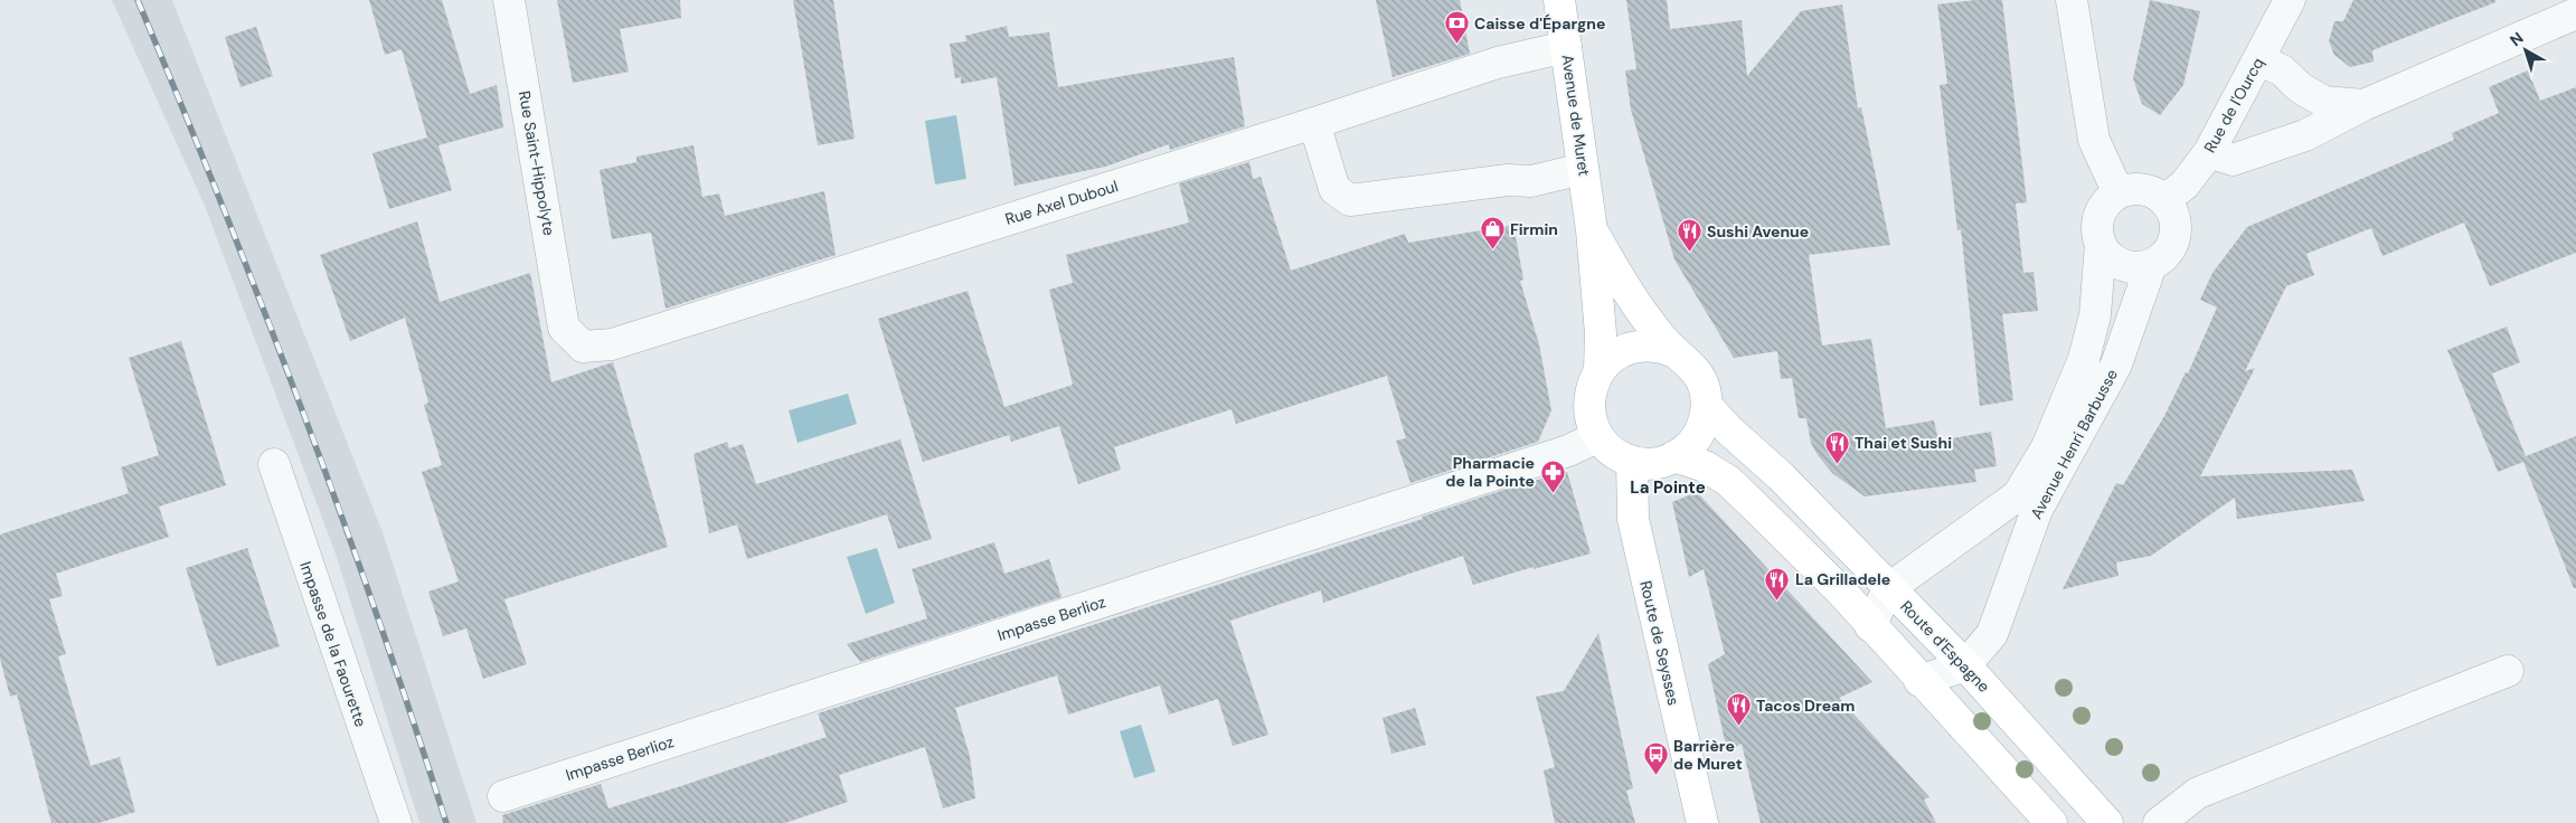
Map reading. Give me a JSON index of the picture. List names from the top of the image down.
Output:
{
  "streets": {
    "main road": ["Avenue de Muret", "Route de Seysses", "Route d'Espagne"],
    "street": [
      "Rue de l'Ourcq",
      "Rue Saint-Hippolyte",
      "Rue Axel Duboul",
      "Avenue Henri Barbusse",
      "Impasse Berlioz",
      "Impasse de la Faourette"
    ]
  },
  "crossings": [
    ["Rue de l'Ourcq", "Avenue Henri Barbusse"],
    ["Avenue de Muret", "Rue Axel Duboul"],
    ["Avenue de Muret", "Impasse Berlioz"],
    ["Avenue de Muret", "Route de Seysses"],
    ["Avenue de Muret", "Route d'Espagne"],
    ["Rue Saint-Hippolyte", "Rue Axel Duboul"],
    ["Avenue Henri Barbusse", "Route d'Espagne"],
    ["Impasse Berlioz", "Route de Seysses"],
    ["Impasse Berlioz", "Route d'Espagne"],
    ["Route de Seysses", "Route d'Espagne"]
  ],
  "districts": ["La Pointe"],
  "places": {
    "bank": ["Caisse d'Épargne"],
    "shop": ["Firmin"],
    "restaurant": [
      "Sushi Avenue",
      "Thai et Sushi",
      "La Grilladele",
      "Tacos Dream"
    ],
    "pharmacy": ["Pharmacie de la Pointe"],
    "bus stop": ["Barrière de Muret"]
  },
  "north": "top left"
}
